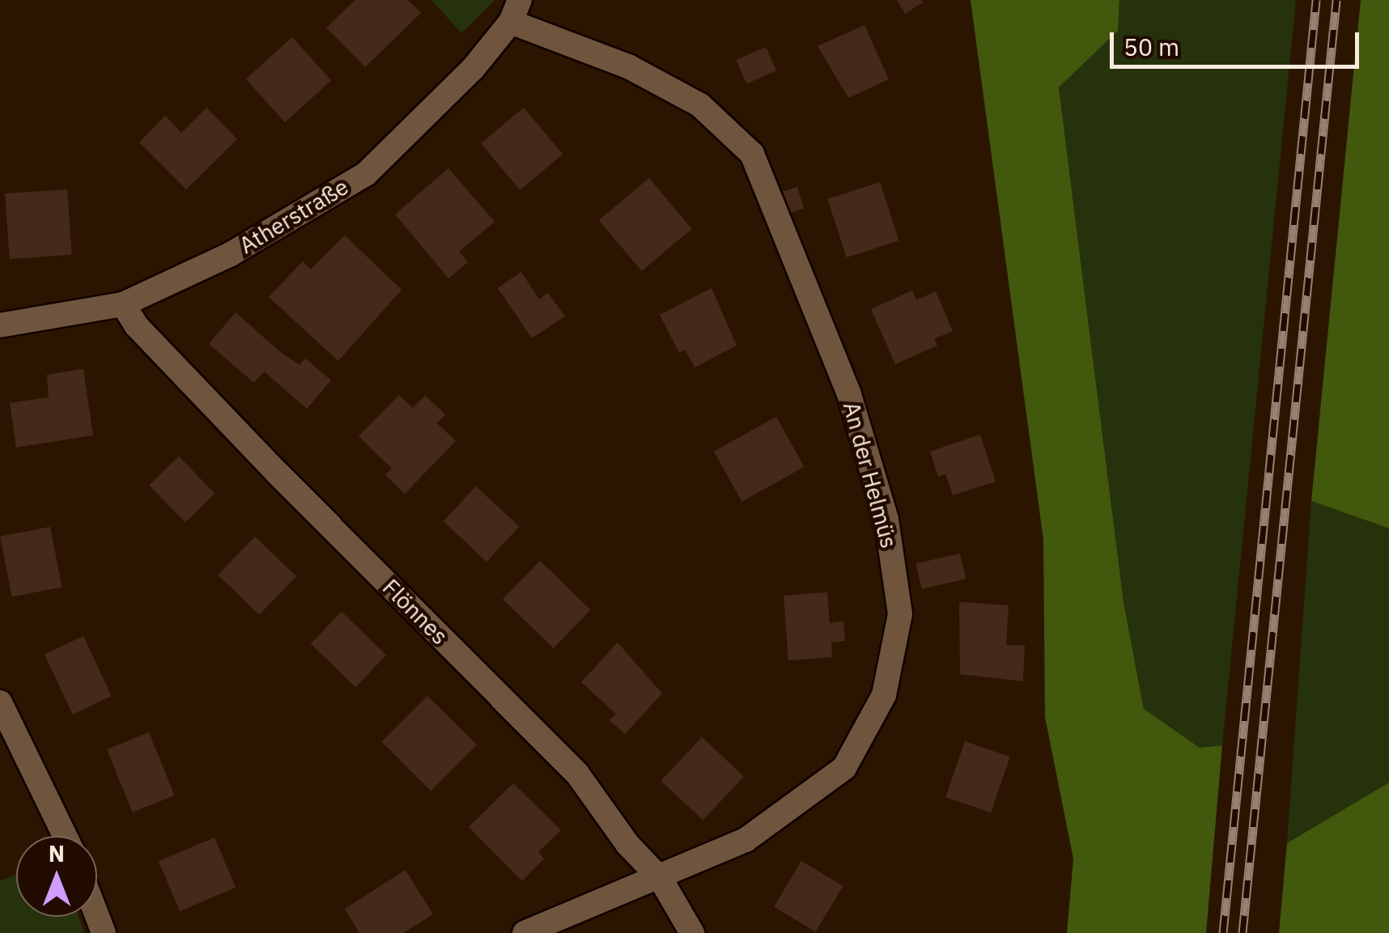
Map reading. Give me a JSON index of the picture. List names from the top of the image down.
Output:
{
  "streets": {
    "street": ["Atherstraße", "An der Helmüs", "Flönnes"]
  },
  "crossings": [
    ["Atherstraße", "An der Helmüs"],
    ["Atherstraße", "Flönnes"],
    ["An der Helmüs", "Flönnes"]
  ],
  "scale_bar": "50 m",
  "north": "top"
}
